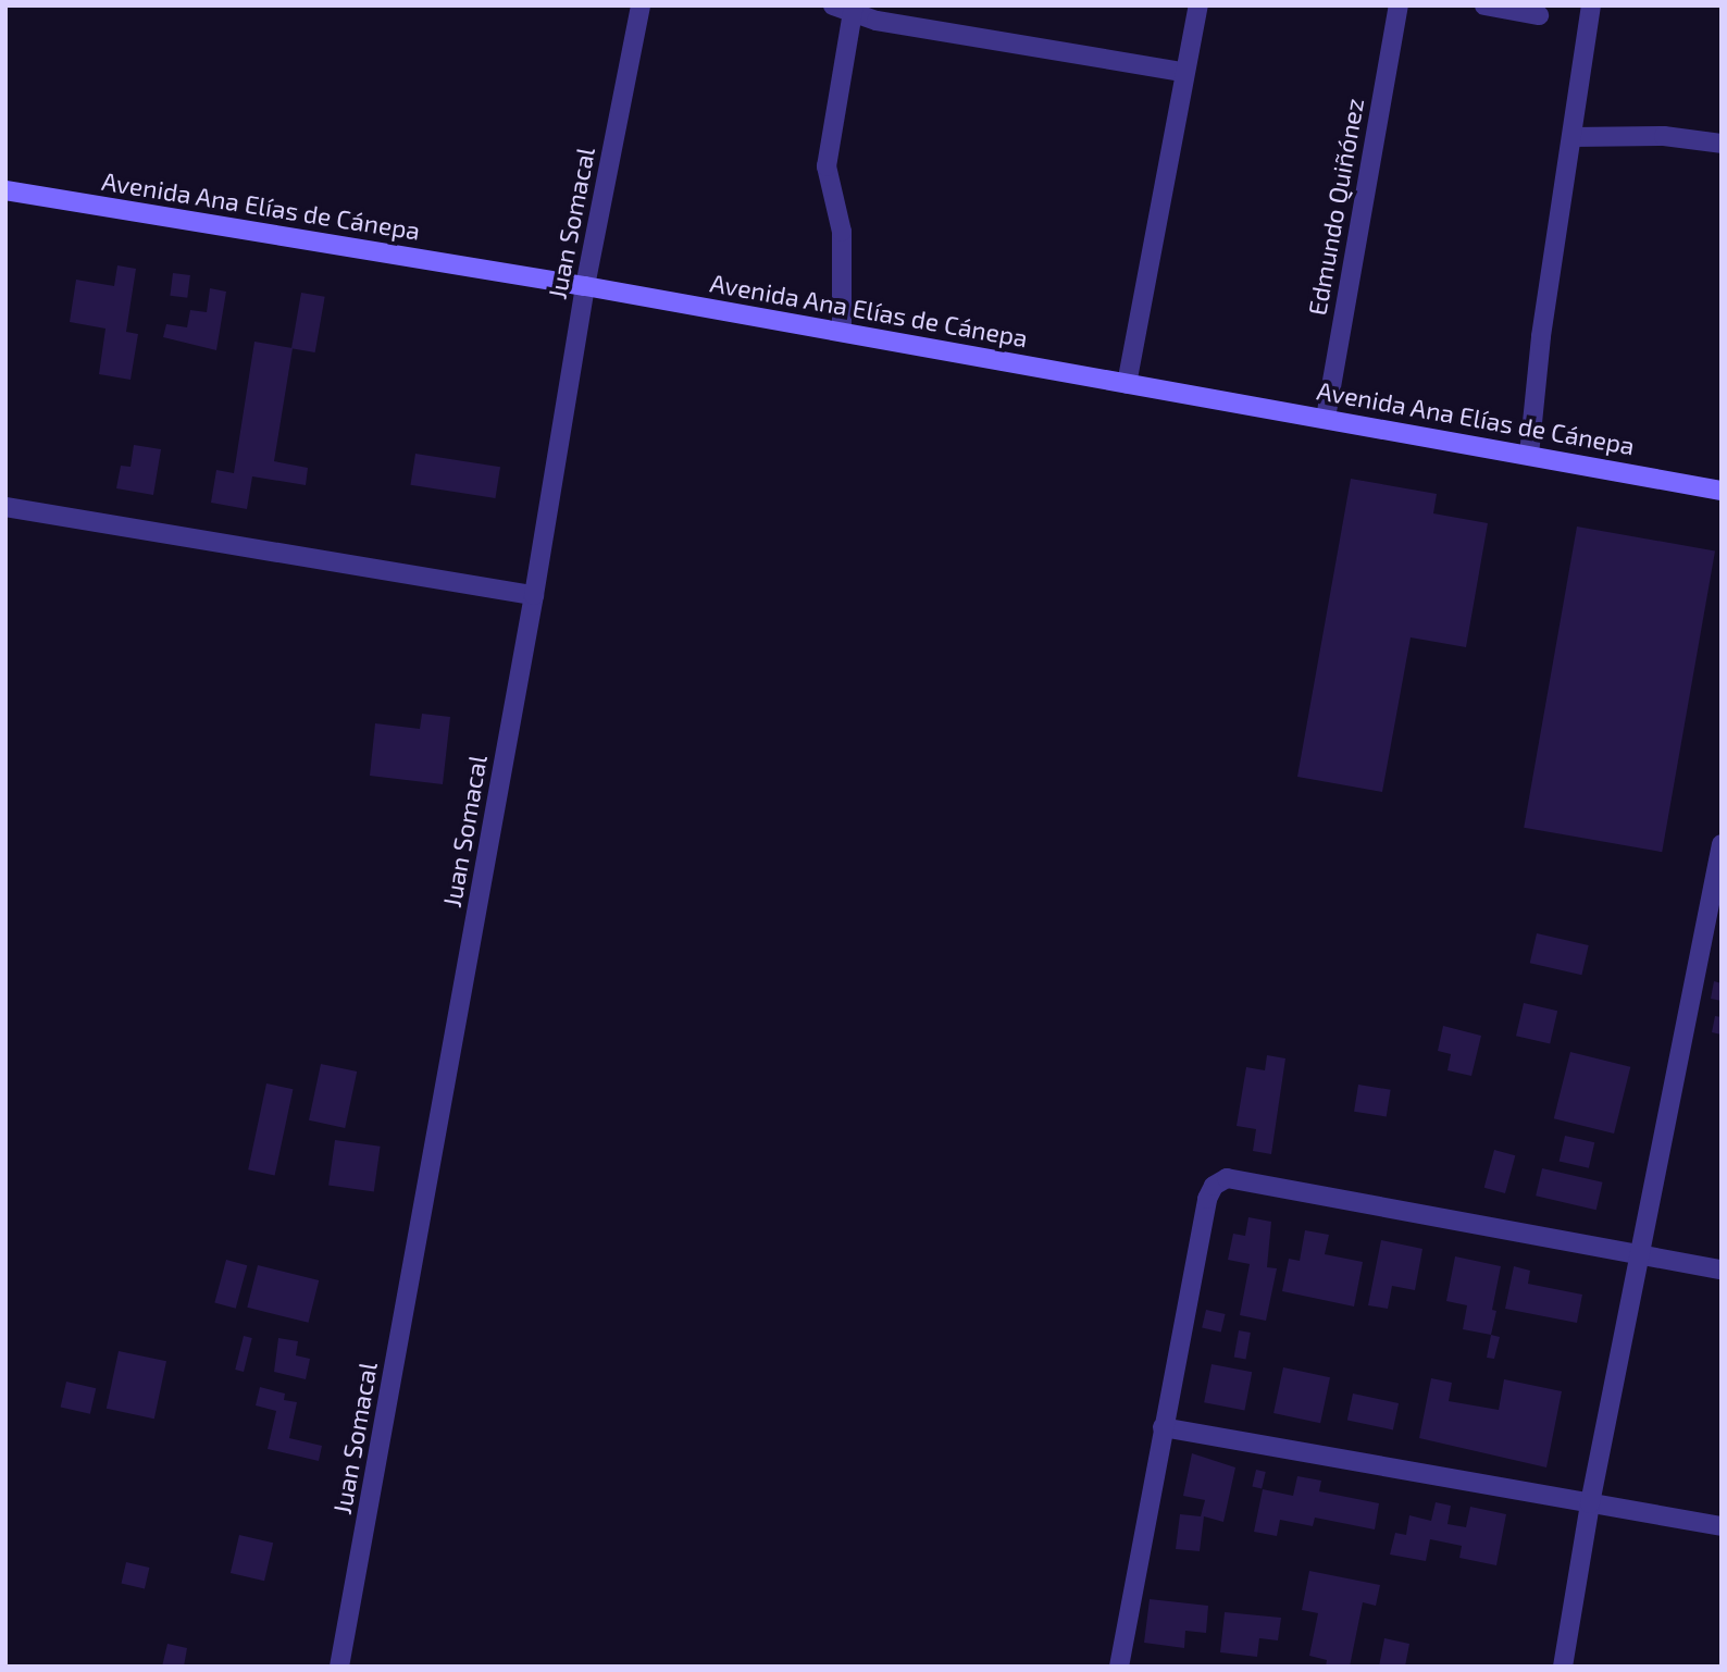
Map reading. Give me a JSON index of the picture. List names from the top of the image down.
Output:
{
  "streets": {
    "main road": ["Avenida Ana Elías de Cánepa"],
    "street": ["Edmundo Quiñónez", "Juan Somacal"]
  },
  "crossings": [
    ["Avenida Ana Elías de Cánepa", "Edmundo Quiñónez"],
    ["Avenida Ana Elías de Cánepa", "Juan Somacal"]
  ]
}
